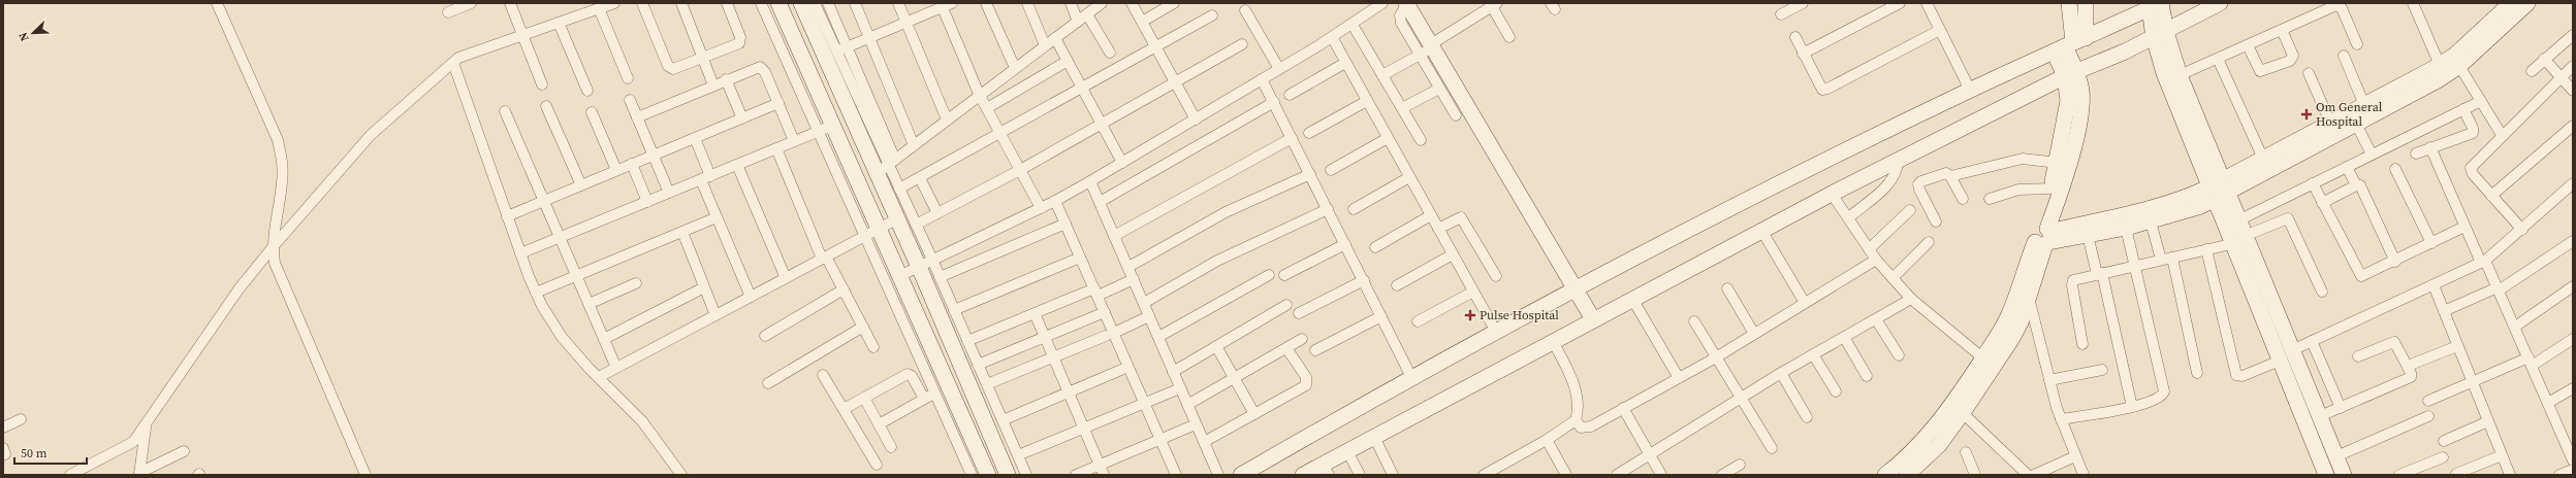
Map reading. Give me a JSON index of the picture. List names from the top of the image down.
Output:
{
  "places": {
    "health": ["Om General Hospital", "Pulse Hospital"]
  },
  "scale_bar": "50 m",
  "north": "bottom left"
}
